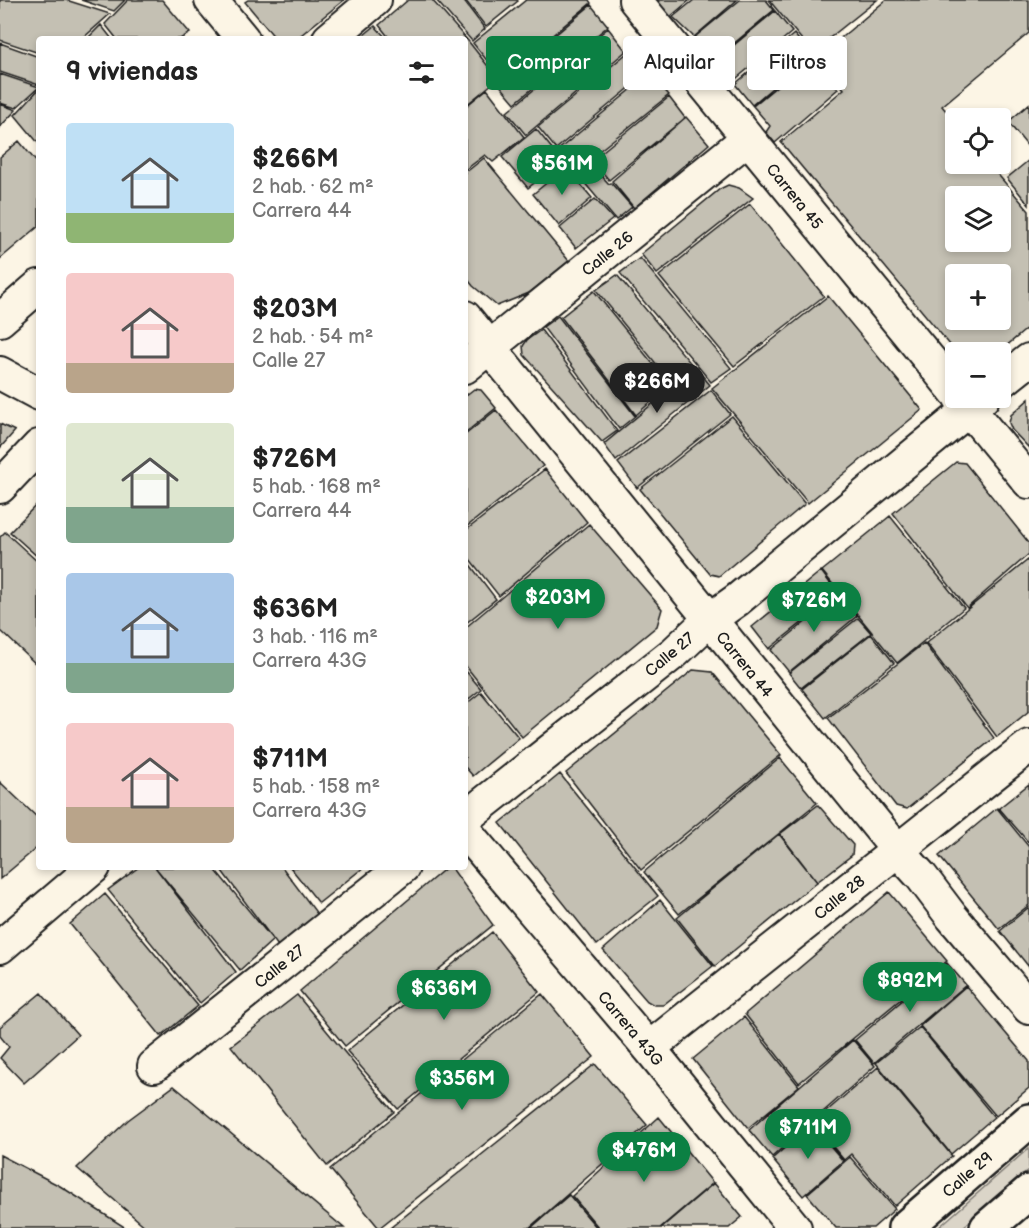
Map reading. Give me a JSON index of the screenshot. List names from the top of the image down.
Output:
{
  "streets": {
    "main road": ["Calle 29"],
    "street": [
      "Carrera 45",
      "Calle 26",
      "Calle 27",
      "Carrera 44",
      "Calle 28",
      "Carrera 43G"
    ]
  },
  "crossings": [
    ["Carrera 45", "Calle 26"],
    ["Calle 26", "Carrera 44"],
    ["Calle 27", "Carrera 44"],
    ["Carrera 44", "Calle 28"],
    ["Calle 28", "Carrera 43G"]
  ],
  "page": {
    "chip": ["Comprar", "Alquilar", "Filtros"],
    "heading": "9 viviendas",
    "map_buttons": ["+", "−"],
    "list": [
      {
        "name": "$266M",
        "note": "2 hab. · 62 m² · Carrera 44"
      },
      {
        "name": "$203M",
        "note": "2 hab. · 54 m² · Calle 27"
      },
      {
        "name": "$726M",
        "note": "5 hab. · 168 m² · Carrera 44"
      },
      {
        "name": "$636M",
        "note": "3 hab. · 116 m² · Carrera 43G"
      },
      {
        "name": "$711M",
        "note": "5 hab. · 158 m² · Carrera 43G"
      }
    ],
    "price": [
      "$561M",
      "$266M",
      "$203M",
      "$726M",
      "$892M",
      "$636M",
      "$356M",
      "$711M",
      "$476M"
    ]
  }
}
